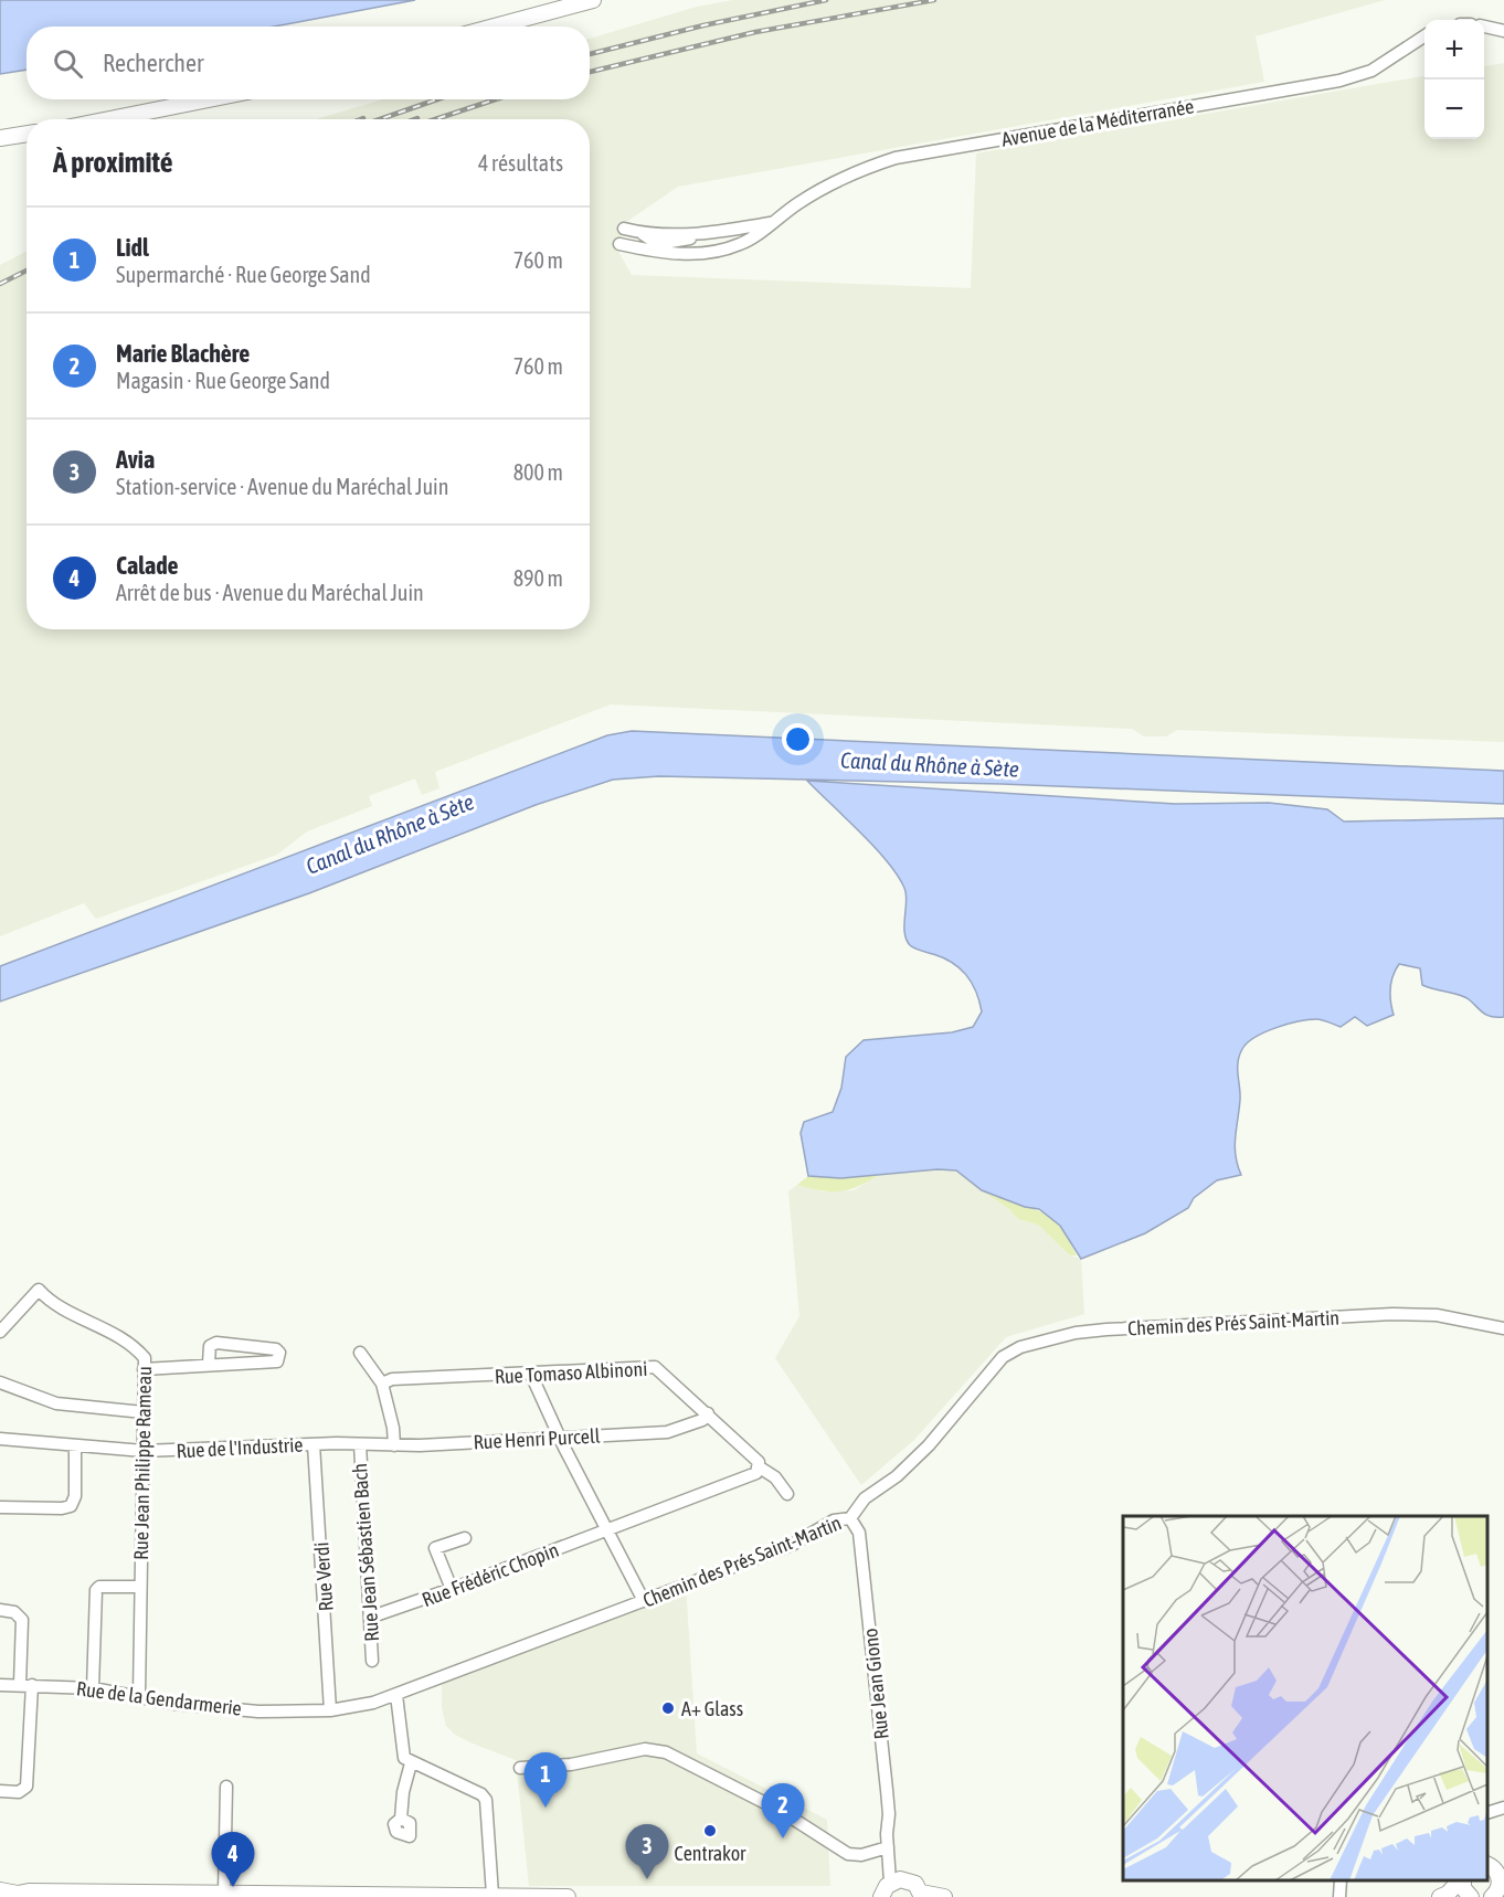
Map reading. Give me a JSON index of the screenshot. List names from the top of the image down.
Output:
{
  "streets": {
    "street": [
      "Avenue de la Méditerranée",
      "Chemin des Prés Saint-Martin",
      "Rue Tomaso Albinoni",
      "Rue Henri Purcell",
      "Rue de l'Industrie",
      "Rue Jean Philippe Rameau",
      "Rue Jean Sébastien Bach",
      "Rue Frédéric Chopin",
      "Rue Verdi",
      "Rue Jean Giono",
      "Rue de la Gendarmerie"
    ]
  },
  "crossings": [
    ["Chemin des Prés Saint-Martin", "Rue Jean Giono"],
    ["Chemin des Prés Saint-Martin", "Rue de la Gendarmerie"],
    ["Rue Tomaso Albinoni", "Rue Henri Purcell"],
    ["Rue Henri Purcell", "Rue de l'Industrie"],
    ["Rue Henri Purcell", "Rue Jean Sébastien Bach"],
    ["Rue de l'Industrie", "Rue Jean Philippe Rameau"],
    ["Rue de l'Industrie", "Rue Jean Sébastien Bach"],
    ["Rue de l'Industrie", "Rue Verdi"],
    ["Rue Jean Philippe Rameau", "Rue de la Gendarmerie"],
    ["Rue Jean Sébastien Bach", "Rue Frédéric Chopin"],
    ["Rue Verdi", "Rue de la Gendarmerie"]
  ],
  "water": ["Canal du Rhône à Sète"],
  "places": ["A+ Glass", "Centrakor"],
  "page": {
    "map_buttons": ["+", "−"],
    "search": "Rechercher",
    "heading": ["À proximité", "4 résultats"],
    "list": [
      {
        "mark": "1",
        "name": "Lidl",
        "note": "Supermarché · Rue George Sand",
        "value": "760 m"
      },
      {
        "mark": "2",
        "name": "Marie Blachère",
        "note": "Magasin · Rue George Sand",
        "value": "760 m"
      },
      {
        "mark": "3",
        "name": "Avia",
        "note": "Station-service · Avenue du Maréchal Juin",
        "value": "800 m"
      },
      {
        "mark": "4",
        "name": "Calade",
        "note": "Arrêt de bus · Avenue du Maréchal Juin",
        "value": "890 m"
      }
    ],
    "pins": [
      "1",
      "2",
      "3",
      "4"
    ]
  }
}
